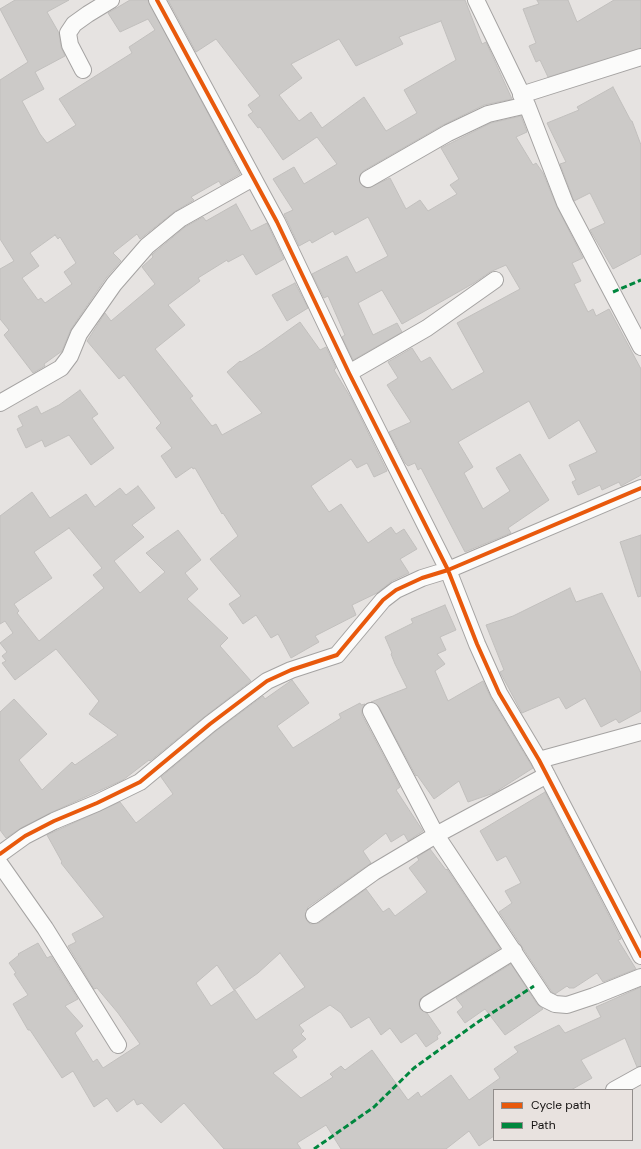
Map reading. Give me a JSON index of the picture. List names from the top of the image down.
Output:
{
  "legend": ["Cycle path", "Path"]
}
